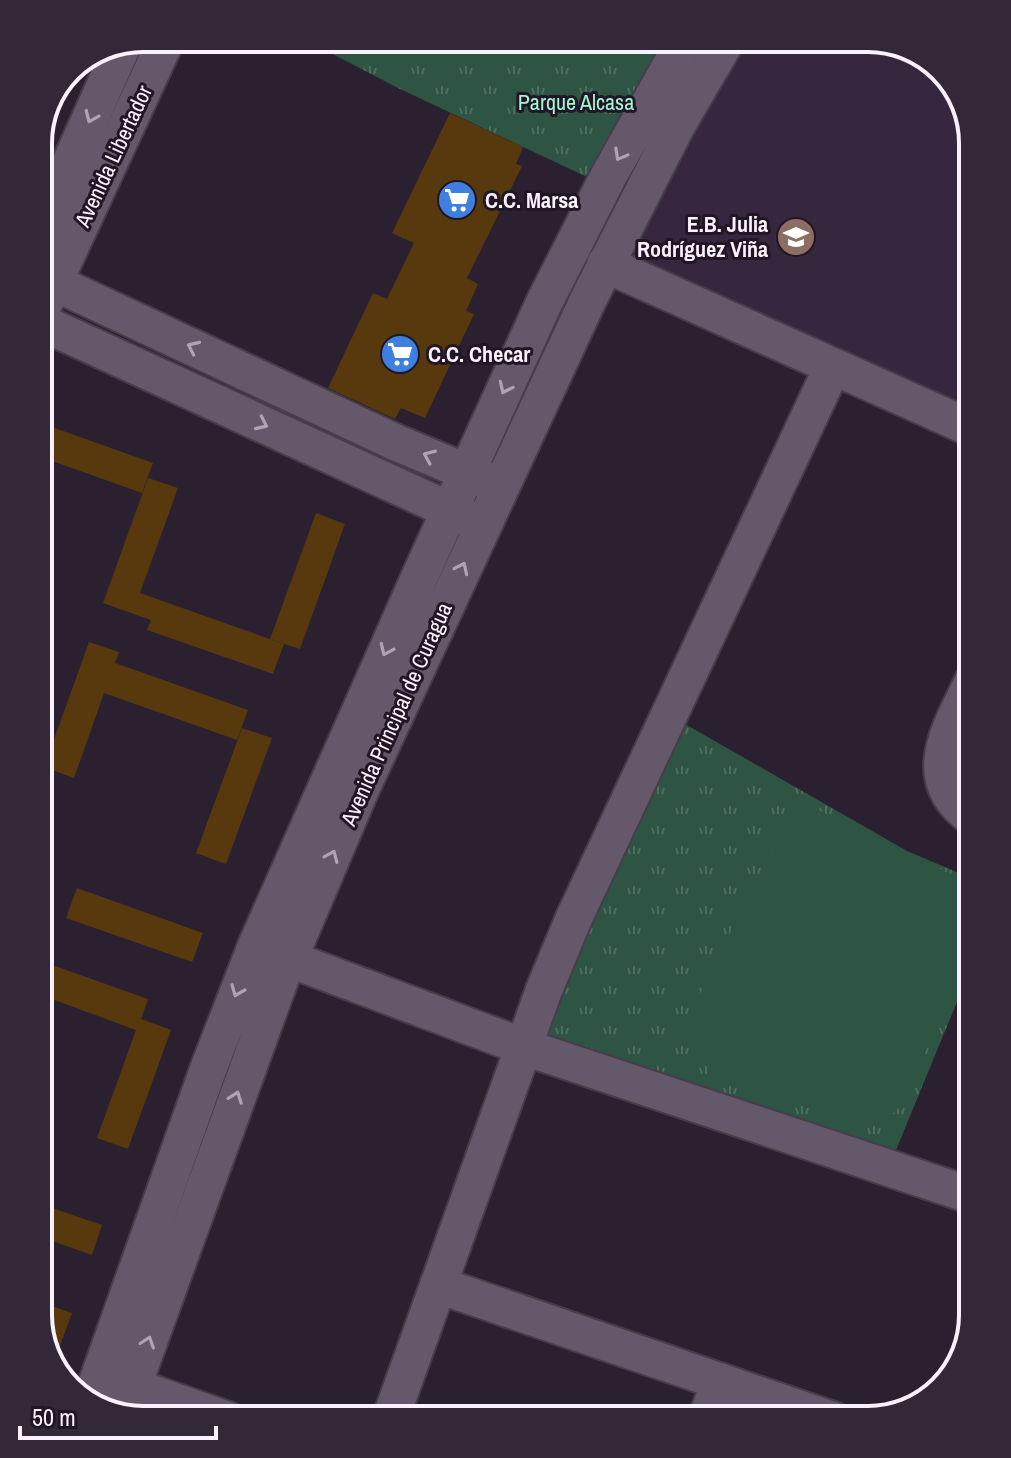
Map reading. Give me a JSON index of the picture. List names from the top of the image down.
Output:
{
  "streets": {
    "street": ["Avenida Libertador", "Avenida Principal de Curagua"]
  },
  "parks": ["Parque Alcasa"],
  "places": {
    "supermarket": ["C.C. Marsa", "C.C. Checar"],
    "school or university": ["E.B. Julia Rodríguez Viña"]
  },
  "scale_bar": "50 m"
}
